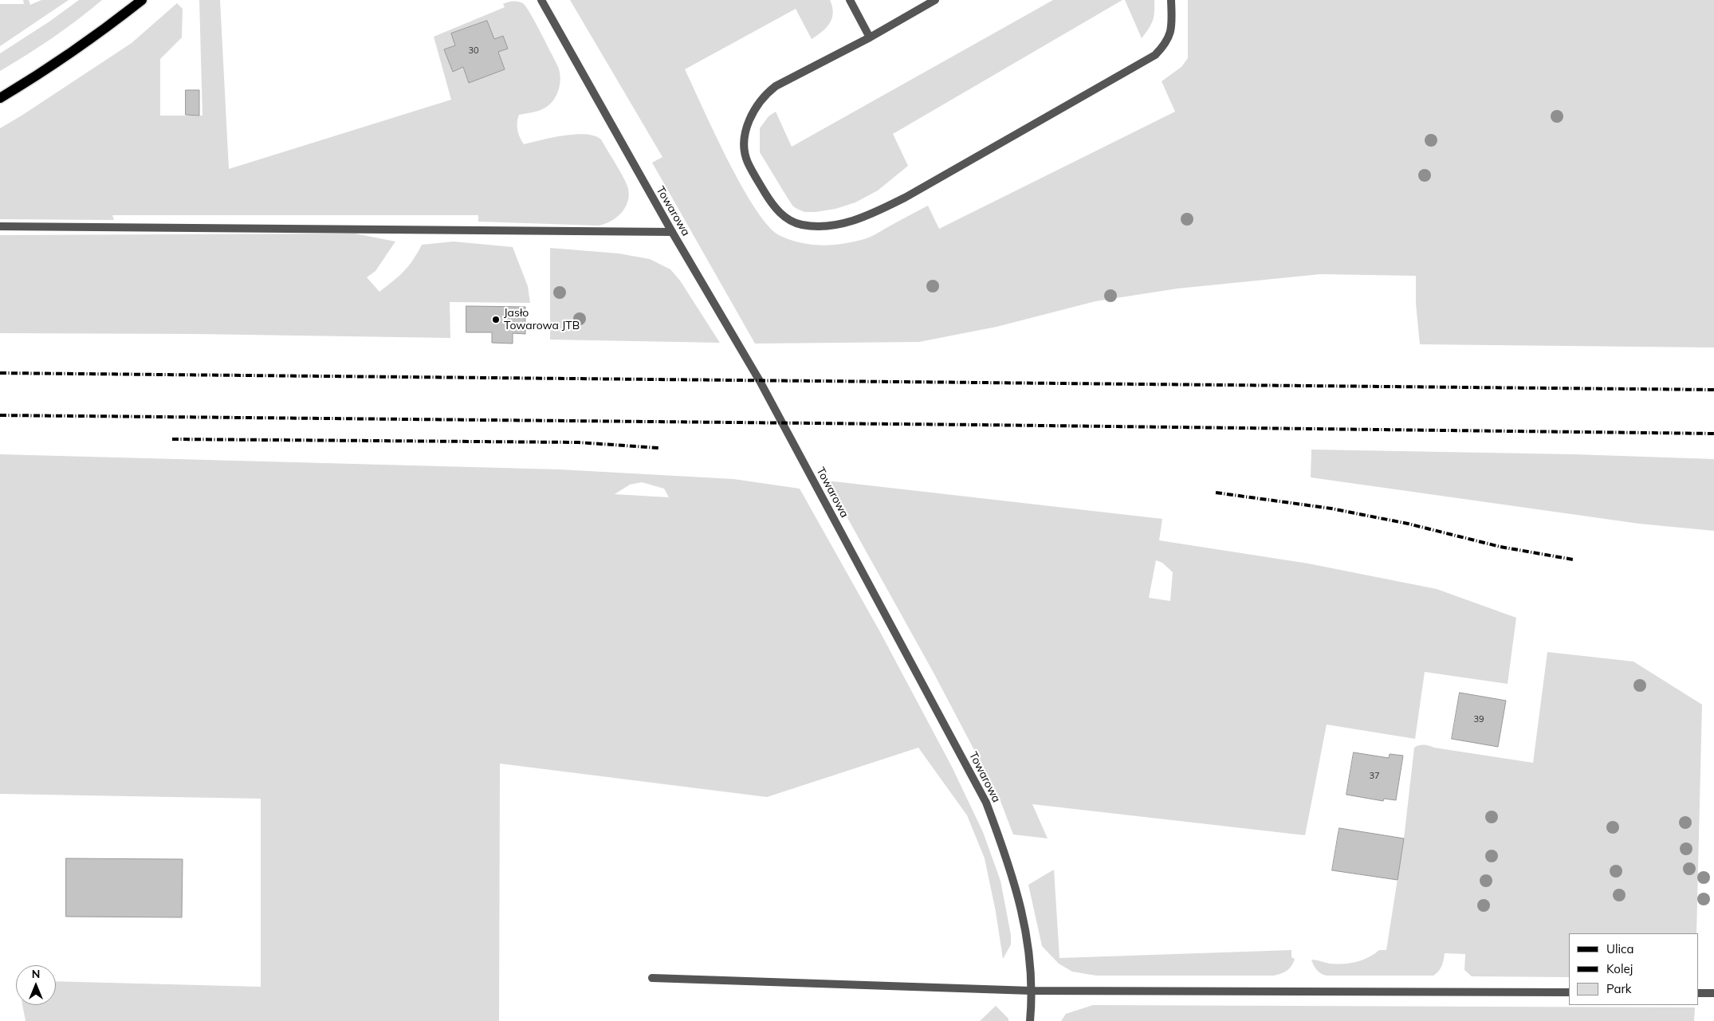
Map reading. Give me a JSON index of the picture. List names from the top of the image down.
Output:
{
  "streets": {
    "street": ["Towarowa"]
  },
  "places": ["Jasło Towarowa JTB"],
  "house_numbers": ["30", "39", "37"],
  "legend": ["Ulica", "Kolej", "Park"],
  "north": "top"
}
